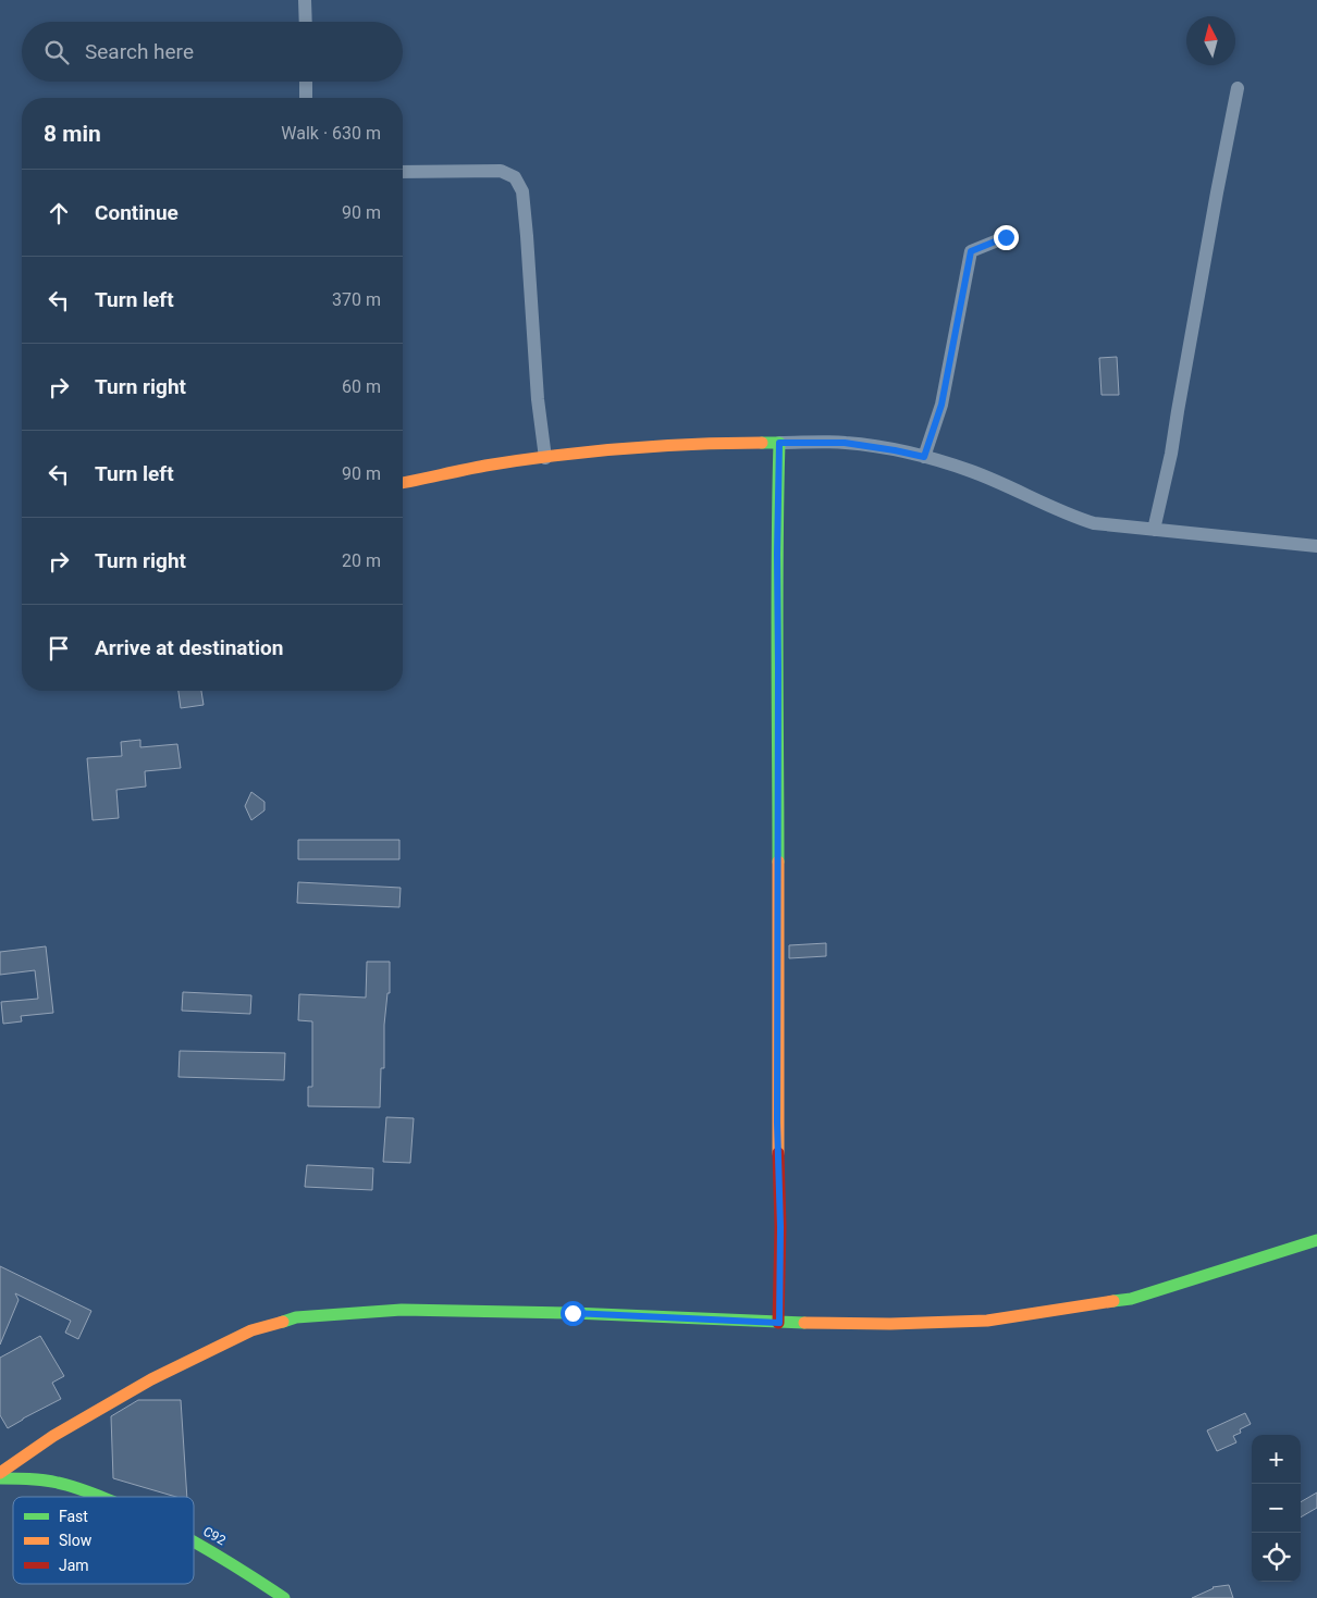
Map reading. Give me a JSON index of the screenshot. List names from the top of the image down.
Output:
{
  "streets": {
    "street": ["C92"]
  },
  "legend": ["Fast", "Slow", "Jam"],
  "north": "top",
  "page": {
    "search": "Search here",
    "heading": ["8 min", "Walk · 630 m"],
    "list": [
      ["Continue", "90 m"],
      ["Turn left", "370 m"],
      ["Turn right", "60 m"],
      ["Turn left", "90 m"],
      ["Turn right", "20 m"],
      "Arrive at destination"
    ],
    "map_buttons": ["+", "−"]
  }
}
